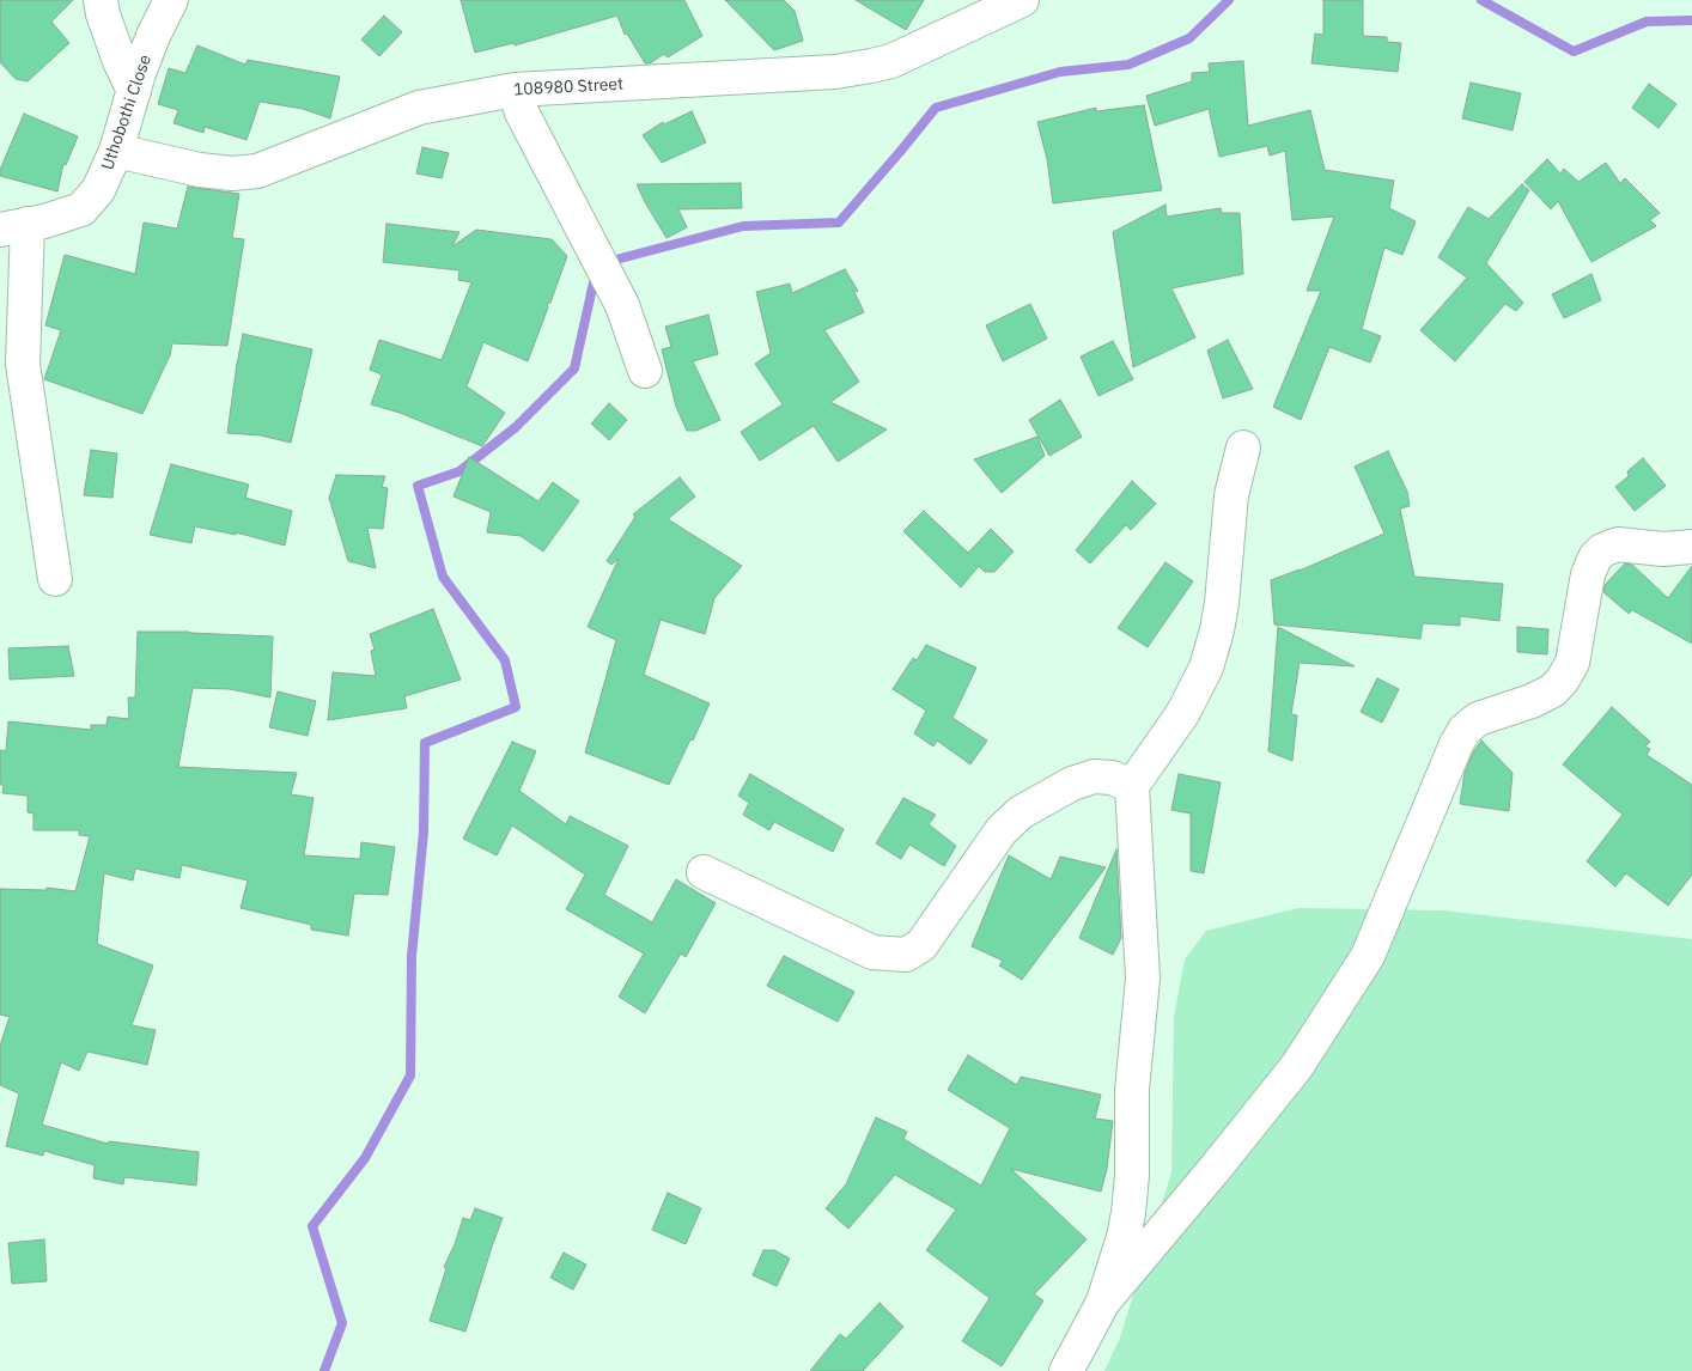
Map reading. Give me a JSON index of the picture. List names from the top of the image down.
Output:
{
  "streets": {
    "street": ["108980 Street", "Uthobothi Close"]
  },
  "crossings": [
    ["108980 Street", "Uthobothi Close"]
  ]
}
